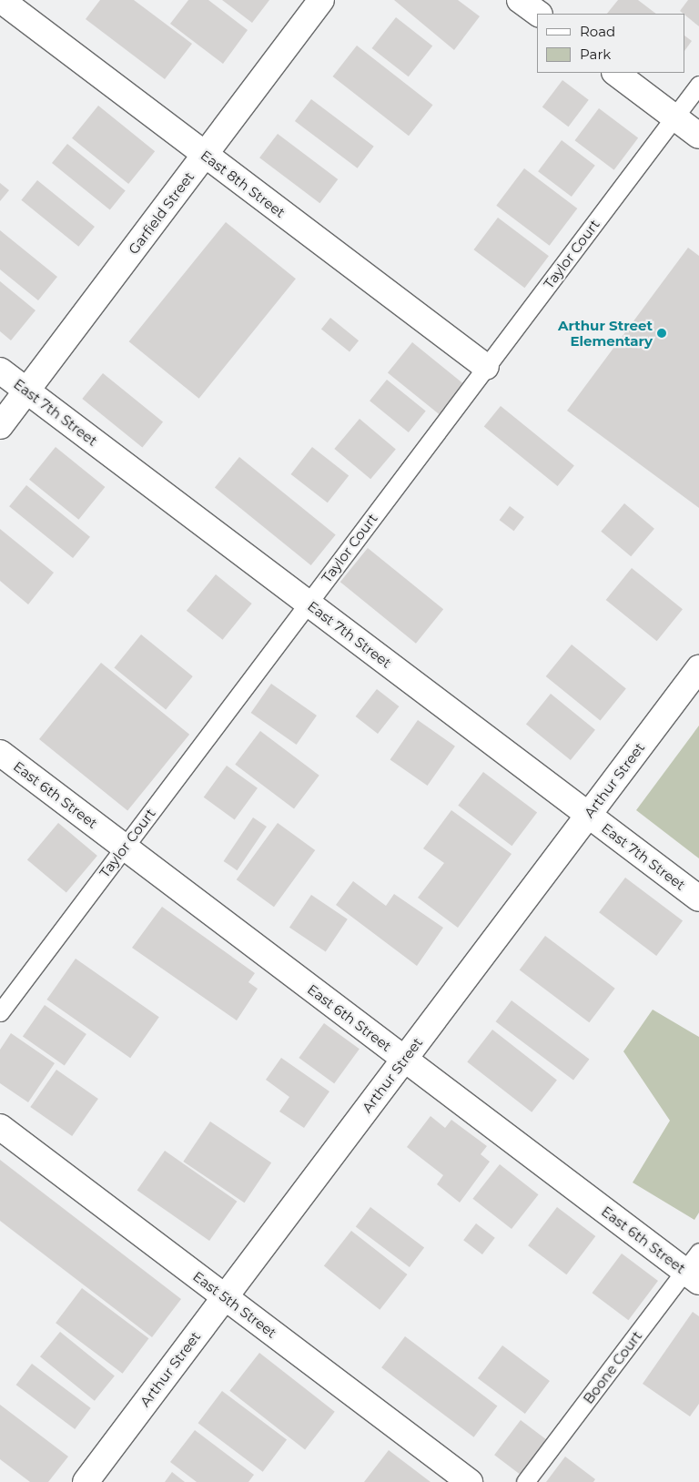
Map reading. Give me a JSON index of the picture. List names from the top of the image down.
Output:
{
  "streets": {
    "street": [
      "East 8th Street",
      "Garfield Street",
      "East 7th Street",
      "Arthur Street",
      "East 6th Street",
      "East 5th Street"
    ],
    "lane": ["Taylor Court", "Boone Court"]
  },
  "crossings": [
    ["East 8th Street", "Garfield Street"],
    ["East 8th Street", "Taylor Court"],
    ["Garfield Street", "East 7th Street"],
    ["Taylor Court", "East 7th Street"],
    ["Taylor Court", "East 6th Street"],
    ["East 7th Street", "Arthur Street"],
    ["Arthur Street", "East 6th Street"],
    ["Arthur Street", "East 5th Street"],
    ["East 6th Street", "Boone Court"]
  ],
  "places": ["Arthur Street Elementary"],
  "legend": ["Road", "Park"]
}
